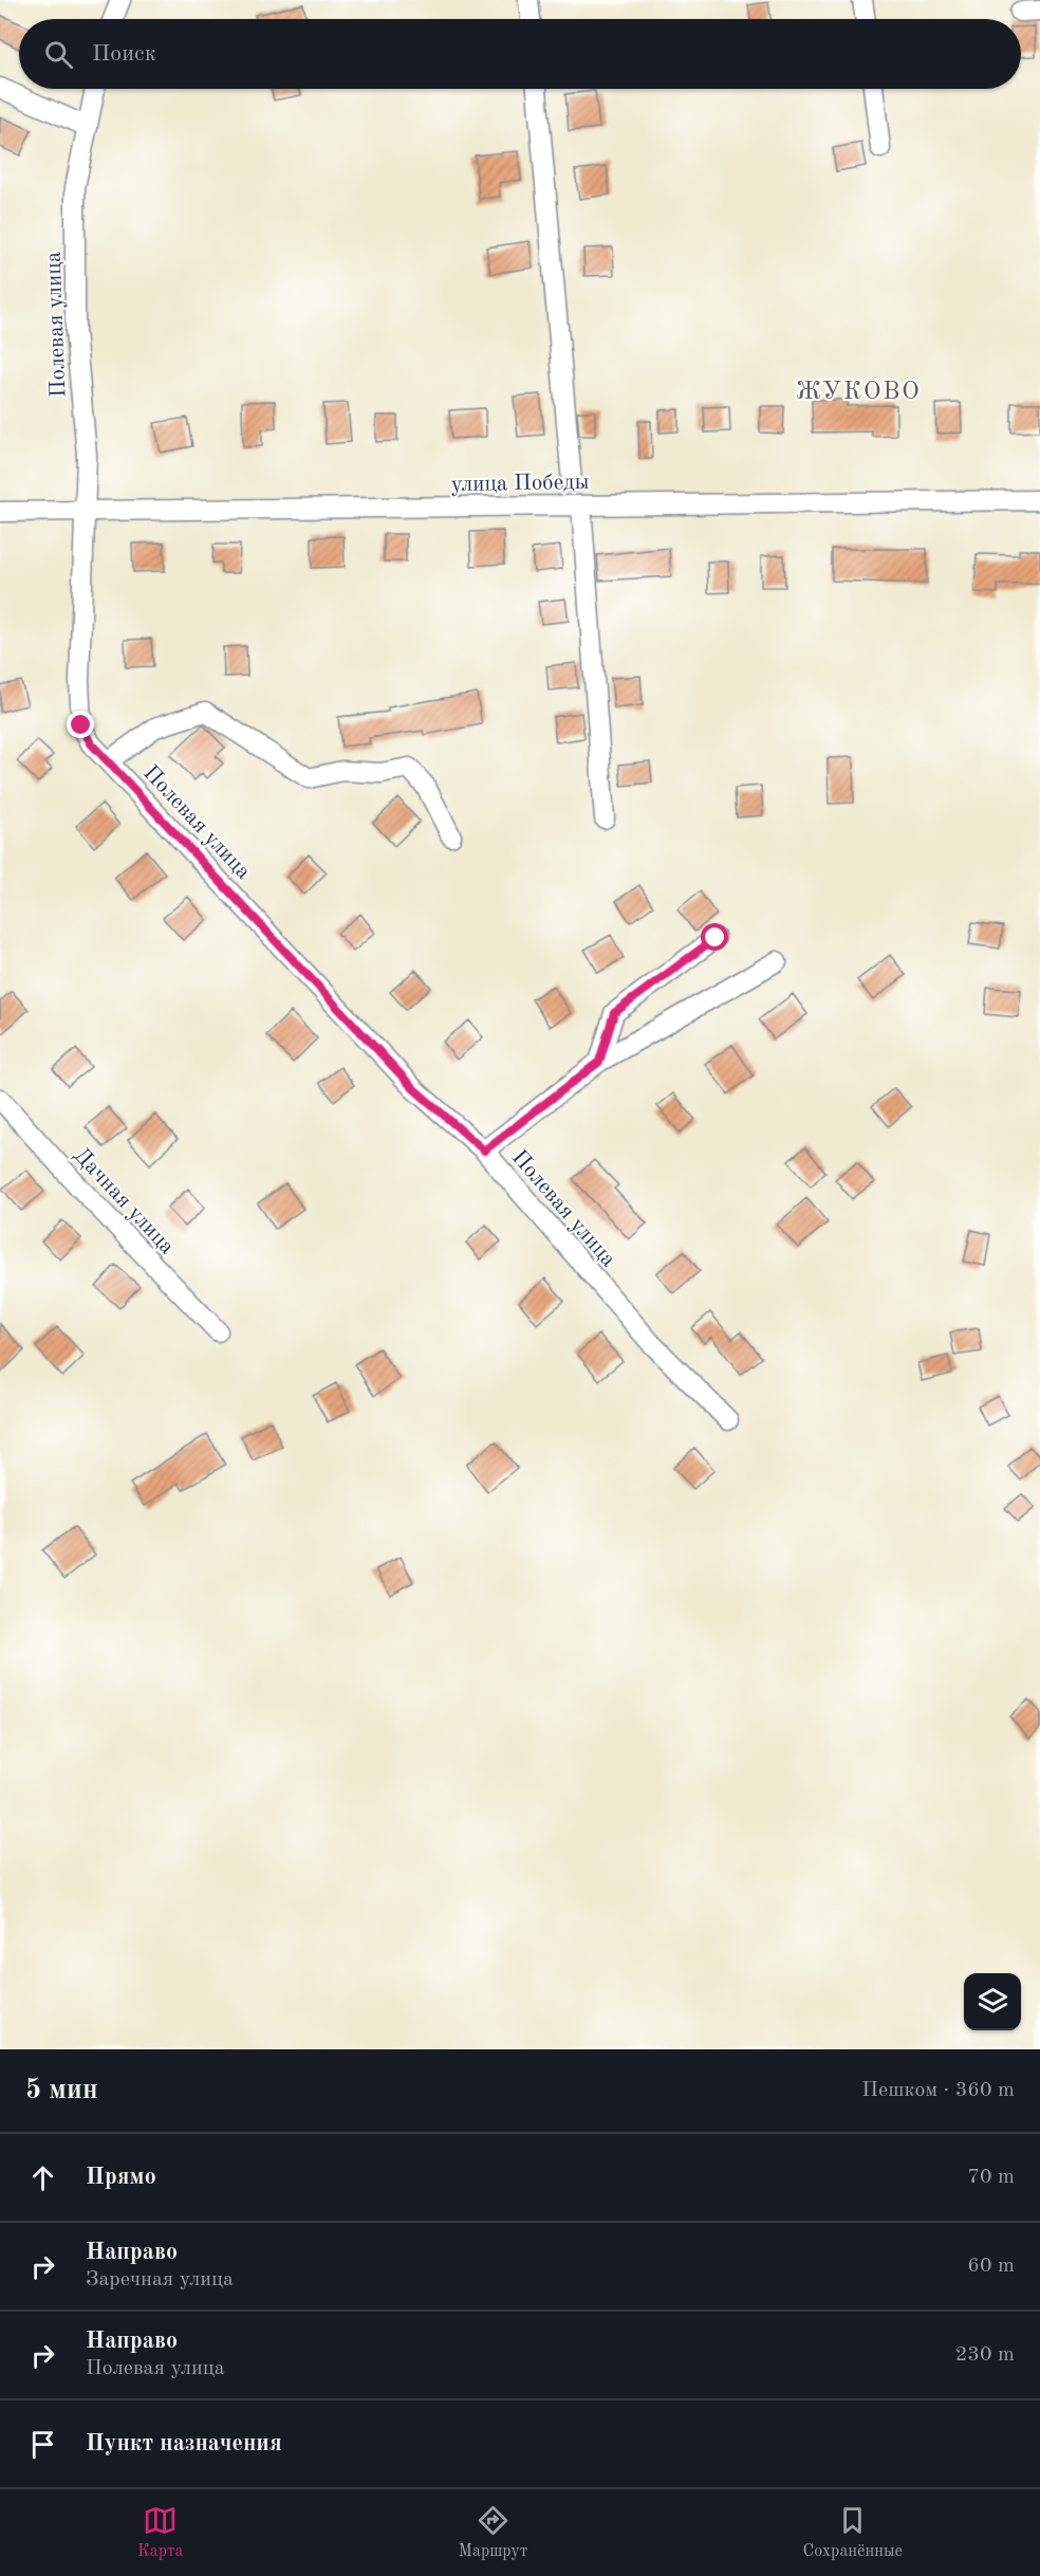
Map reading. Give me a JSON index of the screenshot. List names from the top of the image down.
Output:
{
  "streets": {
    "street": ["Полевая улица", "улица Победы", "Дачная улица"]
  },
  "crossings": [
    ["Полевая улица", "улица Победы"]
  ],
  "districts": ["ЖУКОВО"],
  "page": {
    "search": "Поиск",
    "heading": ["5 мин", "Пешком · 360 m"],
    "list": [
      ["Прямо", "70 m"],
      ["Направо", "Заречная улица", "60 m"],
      ["Направо", "Полевая улица", "230 m"],
      "Пункт назначения"
    ],
    "nav": ["Карта", "Маршрут", "Сохранённые"]
  }
}
